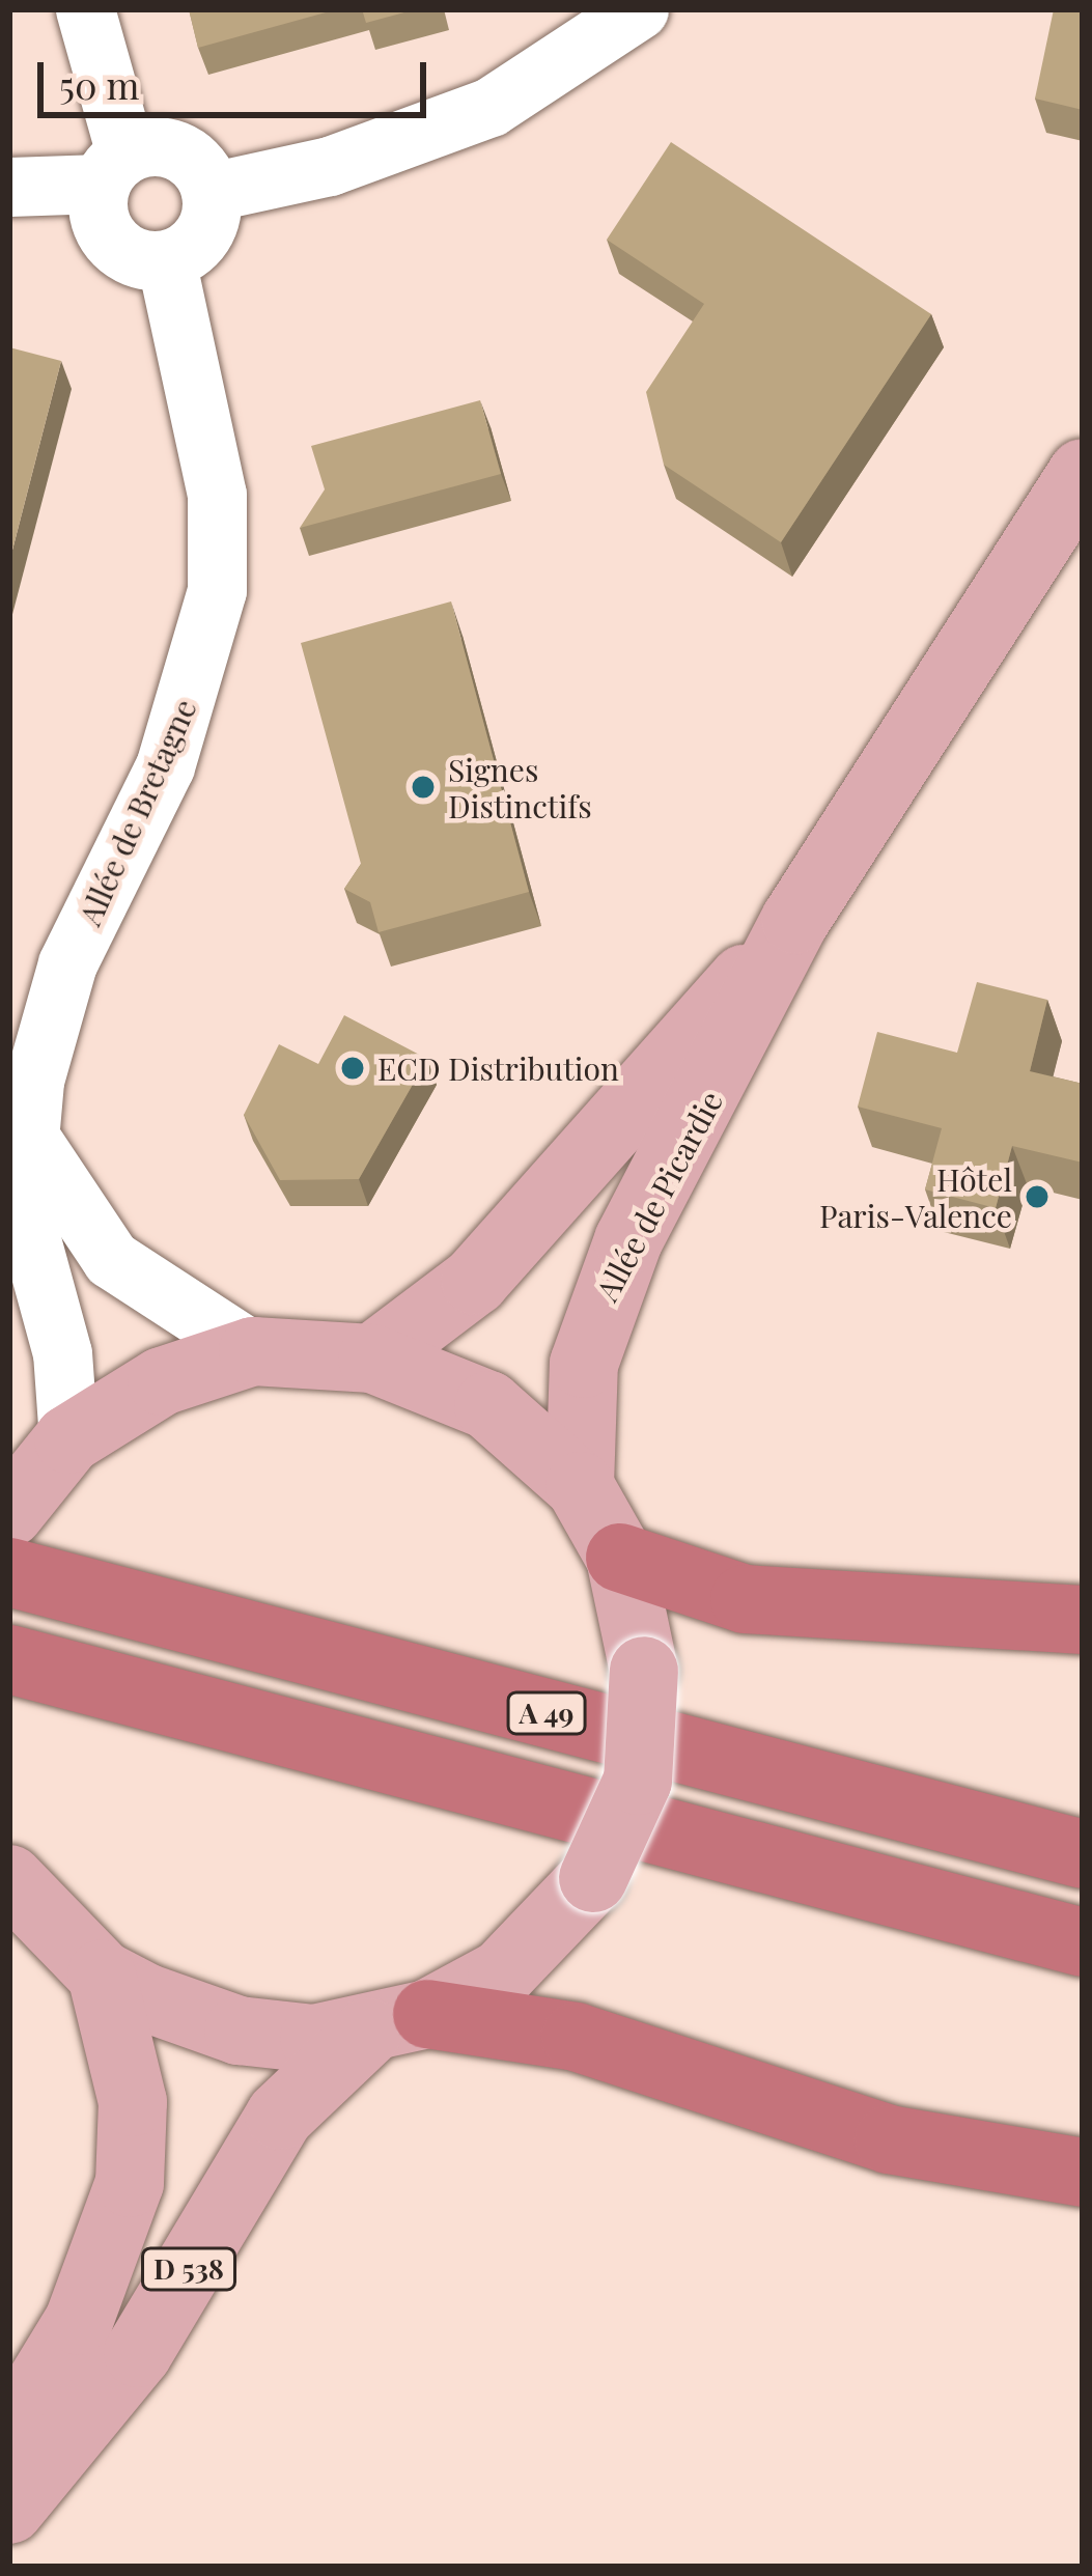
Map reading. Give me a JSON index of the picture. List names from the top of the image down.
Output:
{
  "streets": {
    "highway": ["A 49"],
    "main road": ["Allée de Picardie", "D 538"],
    "street": ["Allée de Bretagne"]
  },
  "places": ["Signes Distinctifs", "ECD Distribution", "Hôtel Paris-Valence"],
  "scale_bar": "50 m"
}
